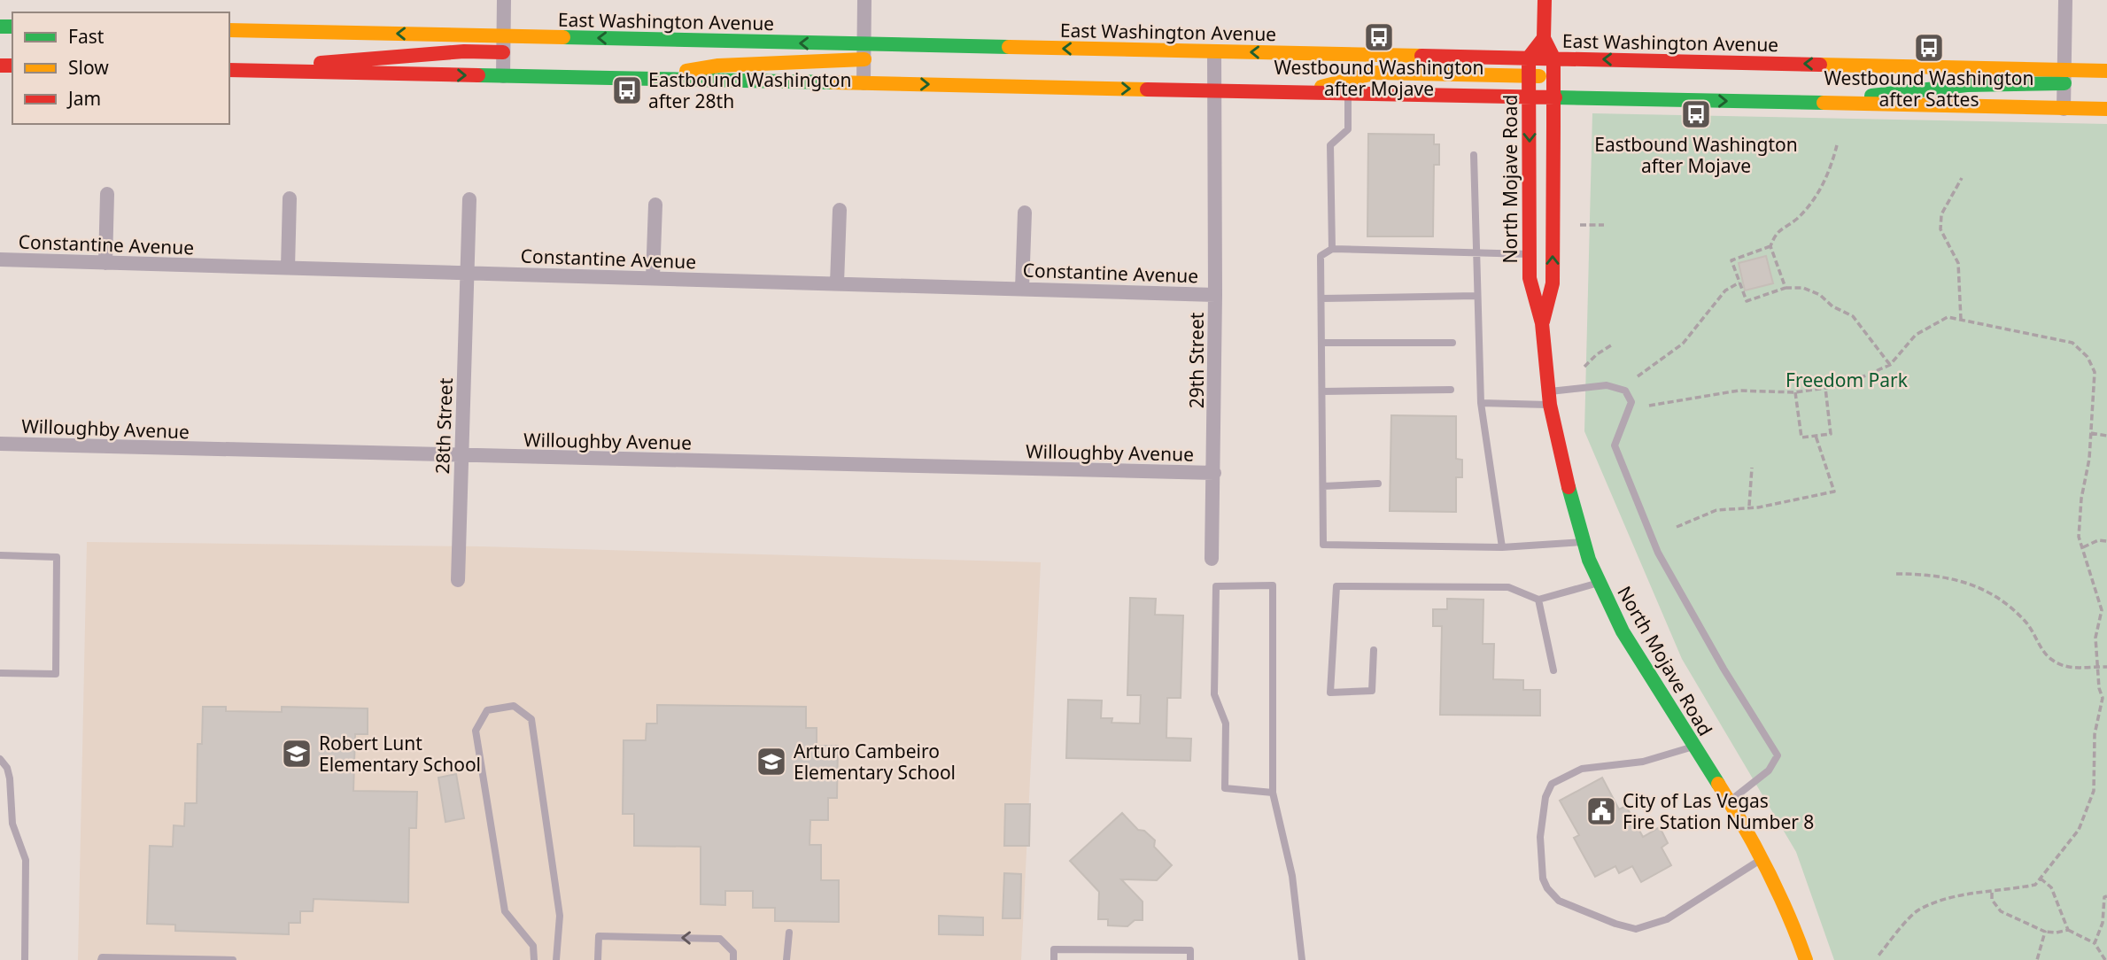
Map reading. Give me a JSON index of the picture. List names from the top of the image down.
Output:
{
  "streets": {
    "main road": ["East Washington Avenue", "North Mojave Road"],
    "street": [
      "Constantine Avenue",
      "29th Street",
      "28th Street",
      "Willoughby Avenue"
    ]
  },
  "crossings": [
    ["East Washington Avenue", "North Mojave Road"],
    ["East Washington Avenue", "29th Street"],
    ["Constantine Avenue", "29th Street"],
    ["Constantine Avenue", "28th Street"],
    ["29th Street", "Willoughby Avenue"],
    ["28th Street", "Willoughby Avenue"]
  ],
  "parks": ["Freedom Park"],
  "places": {
    "bus stop": [
      "Westbound Washington after Mojave",
      "Westbound Washington after Sattes",
      "Eastbound Washington after 28th",
      "Eastbound Washington after Mojave"
    ],
    "school or university": ["Robert Lunt Elementary School", "Arturo Cambeiro Elementary School"],
    "public building": ["City of Las Vegas Fire Station Number 8"]
  },
  "legend": ["Fast", "Slow", "Jam"]
}
